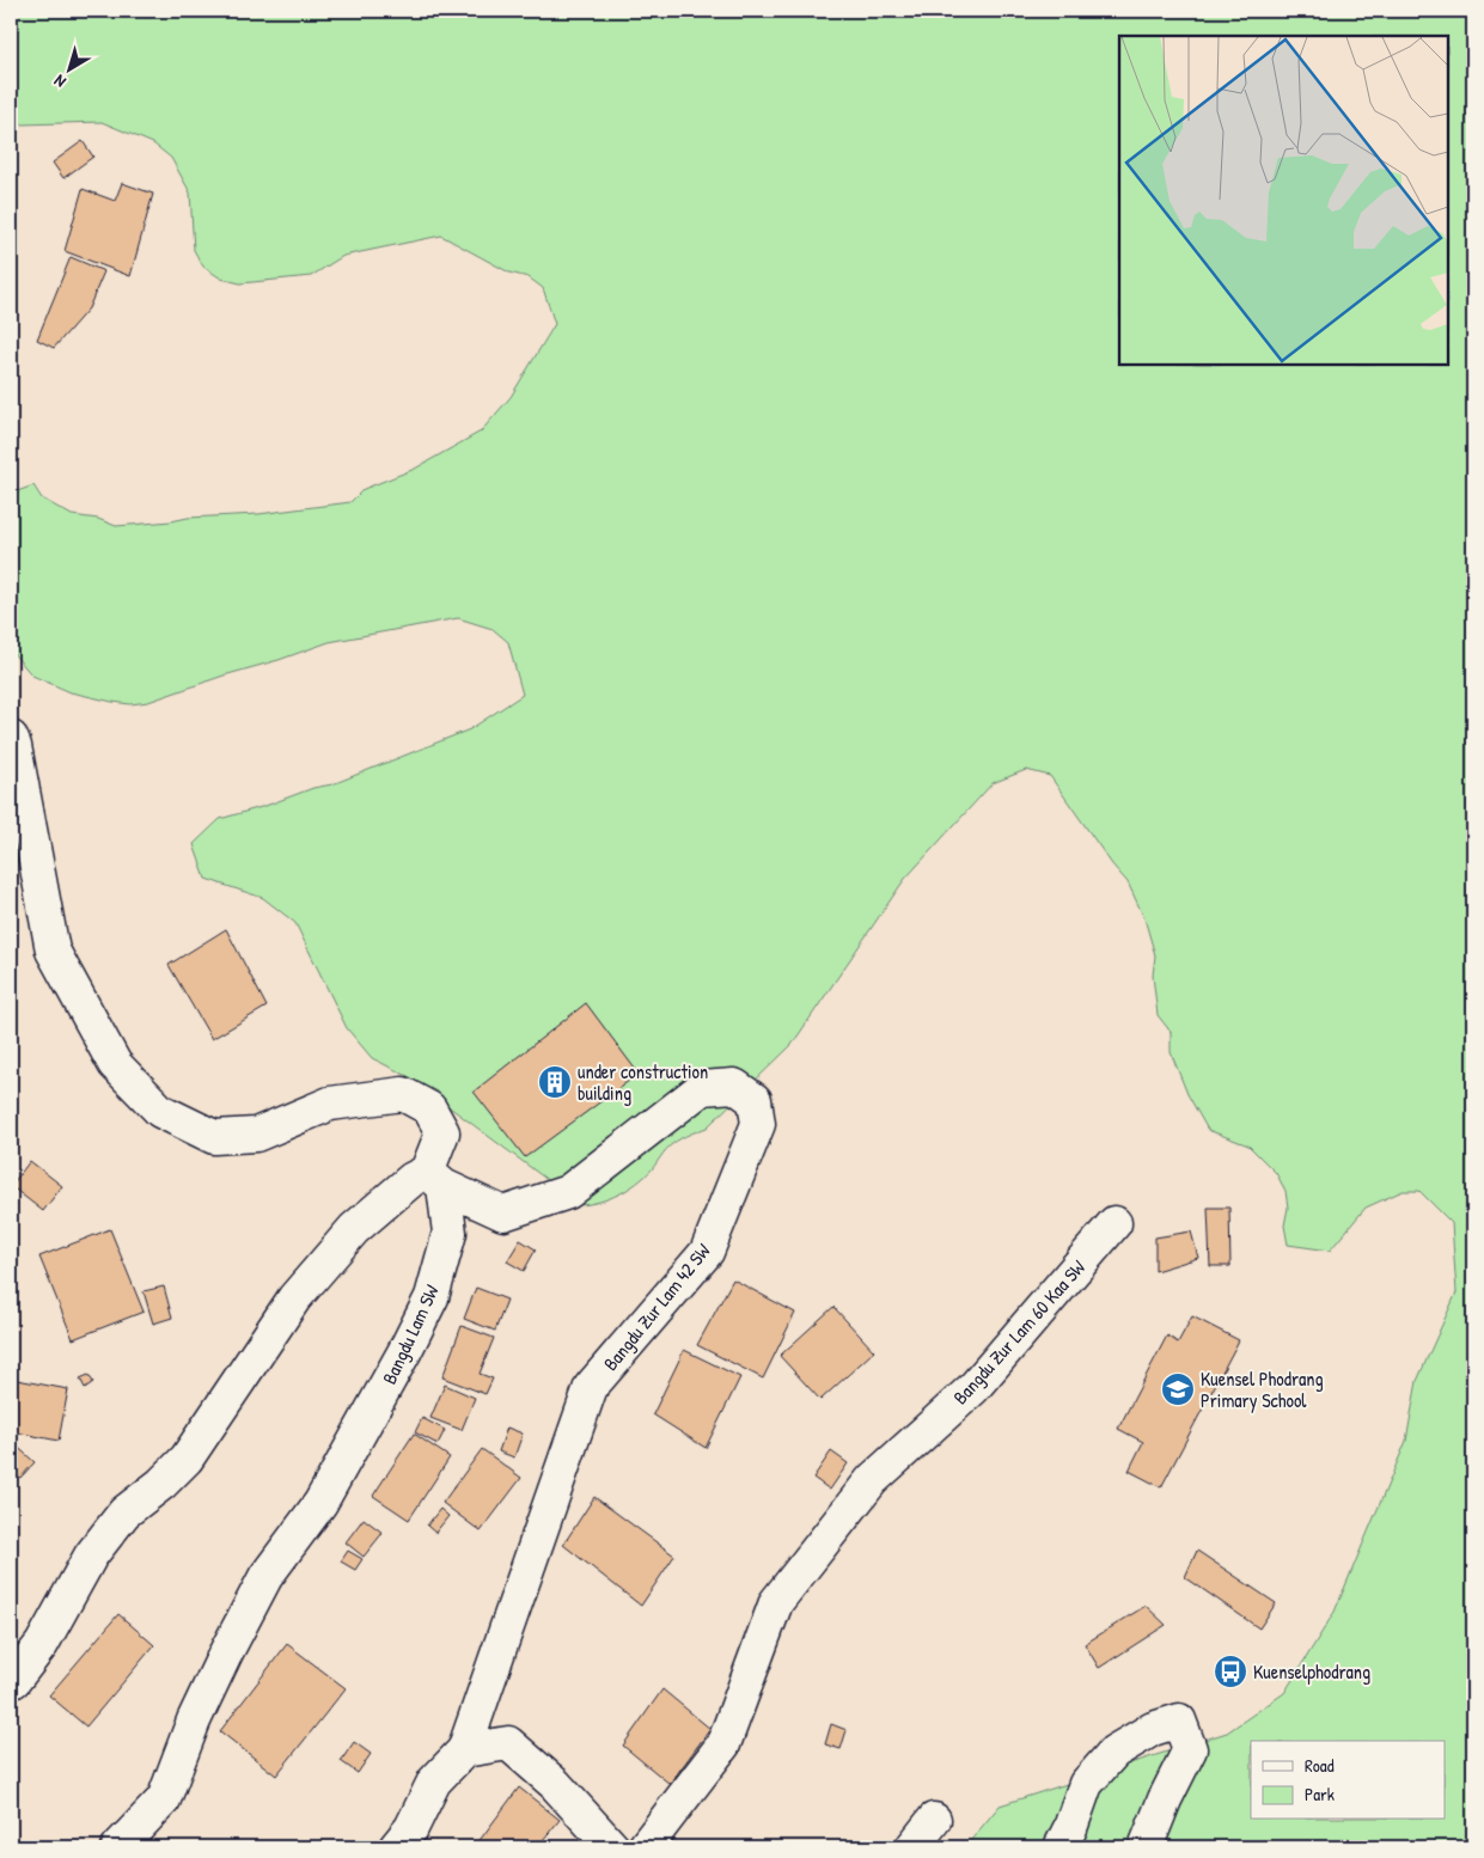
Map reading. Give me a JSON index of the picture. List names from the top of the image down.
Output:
{
  "streets": {
    "street": ["Bangdu Zur Lam 42 SW", "Bangdu Zur Lam 60 Kaa SW", "Bangdu Lam SW"]
  },
  "crossings": [
    ["Bangdu Zur Lam 42 SW", "Bangdu Lam SW"]
  ],
  "places": {
    "building": ["under construction building"],
    "school or university": ["Kuensel Phodrang Primary School"],
    "bus stop": ["Kuenselphodrang"]
  },
  "legend": ["Road", "Park"],
  "north": "bottom left"
}
